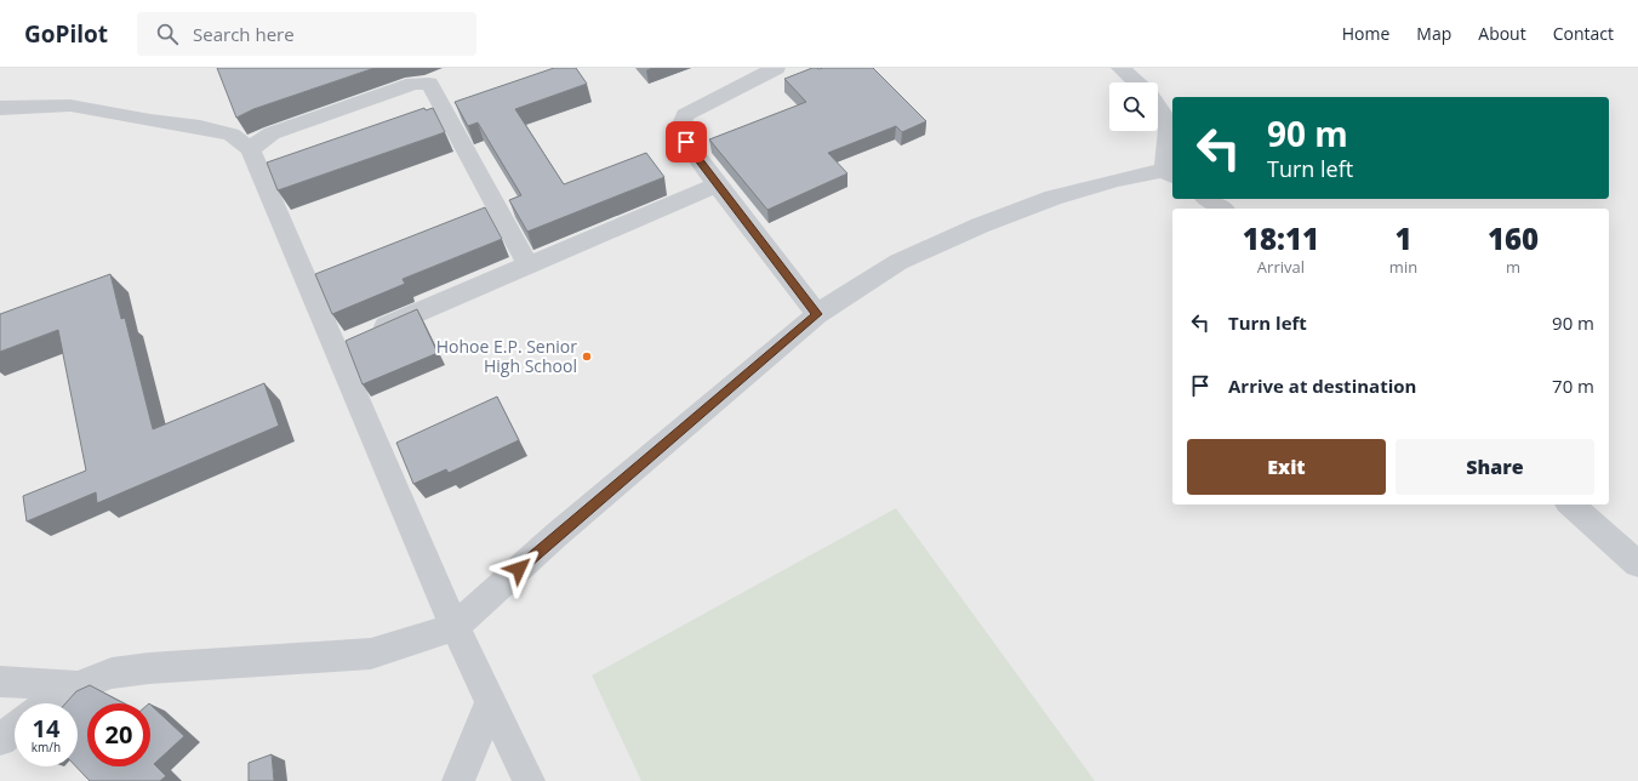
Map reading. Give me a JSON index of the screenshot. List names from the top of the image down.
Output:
{
  "places": ["Hohoe E.P. Senior High School"],
  "page": {
    "header": "GoPilot",
    "search": "Search here",
    "nav": [
      "Home",
      "Map",
      "About",
      "Contact"
    ],
    "turn": ["90 m", "Turn left"],
    "eta": [
      "18:11",
      "Arrival",
      "1",
      "min",
      "160",
      "m"
    ],
    "list": [
      {
        "name": "Turn left",
        "value": "90 m"
      },
      {
        "name": "Arrive at destination",
        "value": "70 m"
      }
    ],
    "buttons": ["Exit", "Share"],
    "speed": "14 km/h",
    "limit": "20"
  }
}
